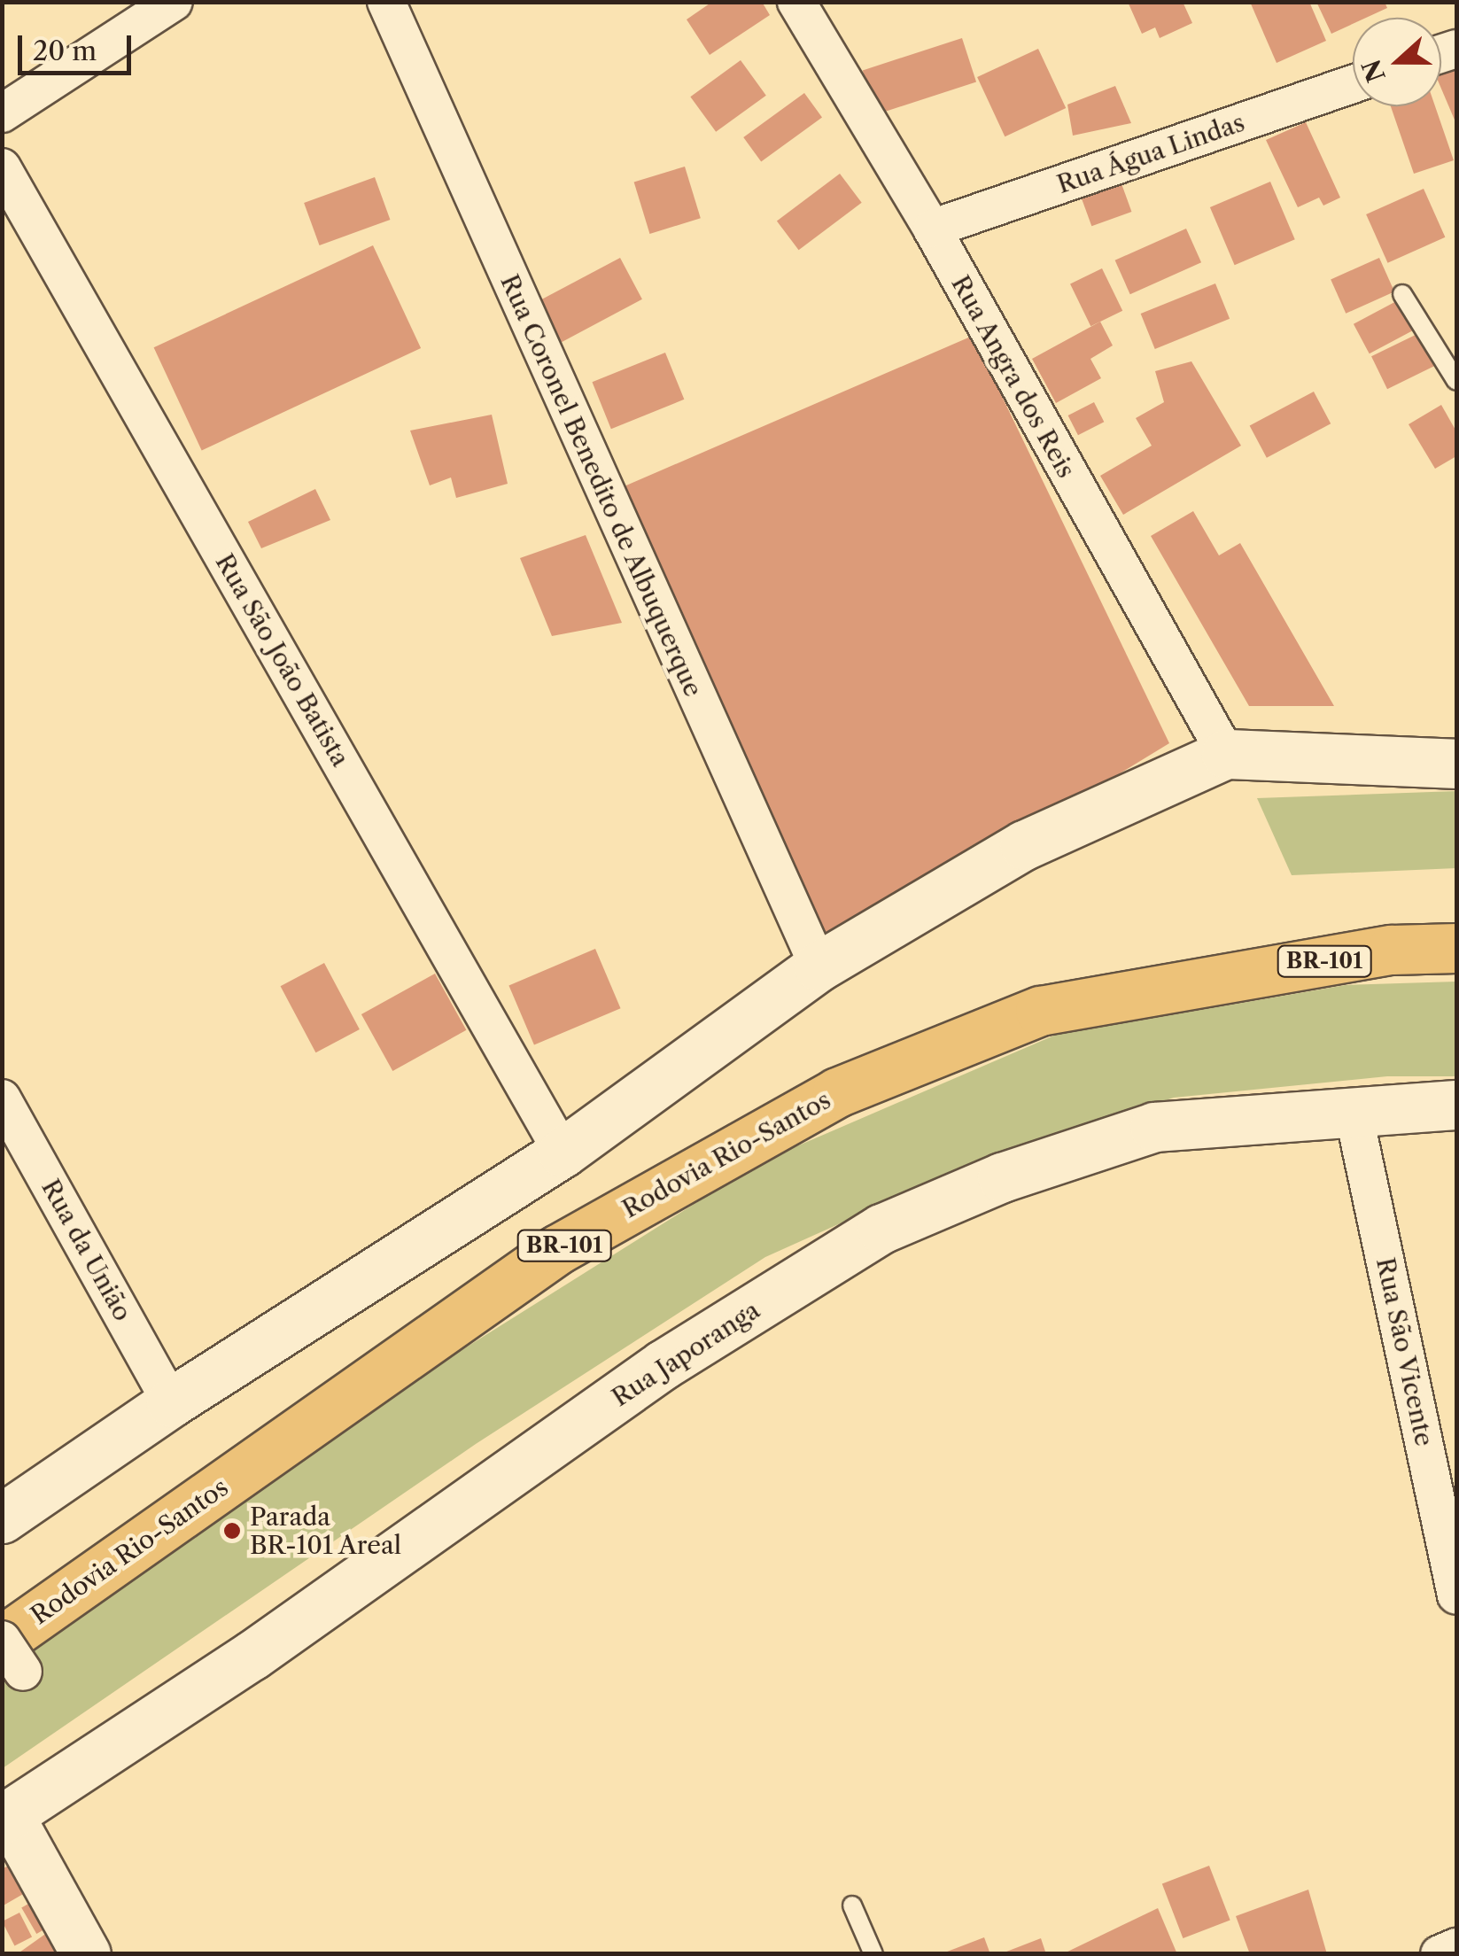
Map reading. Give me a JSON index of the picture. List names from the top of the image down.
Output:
{
  "streets": {
    "highway": ["BR-101", "Rodovia Rio-Santos"],
    "main road": ["Rua Japoranga"],
    "street": [
      "Rua Água Lindas",
      "Rua Angra dos Reis",
      "Rua Coronel Benedito de Albuquerque",
      "Rua São João Batista",
      "Rua da União",
      "Rua São Vicente"
    ]
  },
  "crossings": [
    ["Rua Água Lindas", "Rua Angra dos Reis"],
    ["Rua São Vicente", "Rua Japoranga"]
  ],
  "places": ["Parada BR-101 Areal"],
  "scale_bar": "20 m",
  "north": "left"
}
